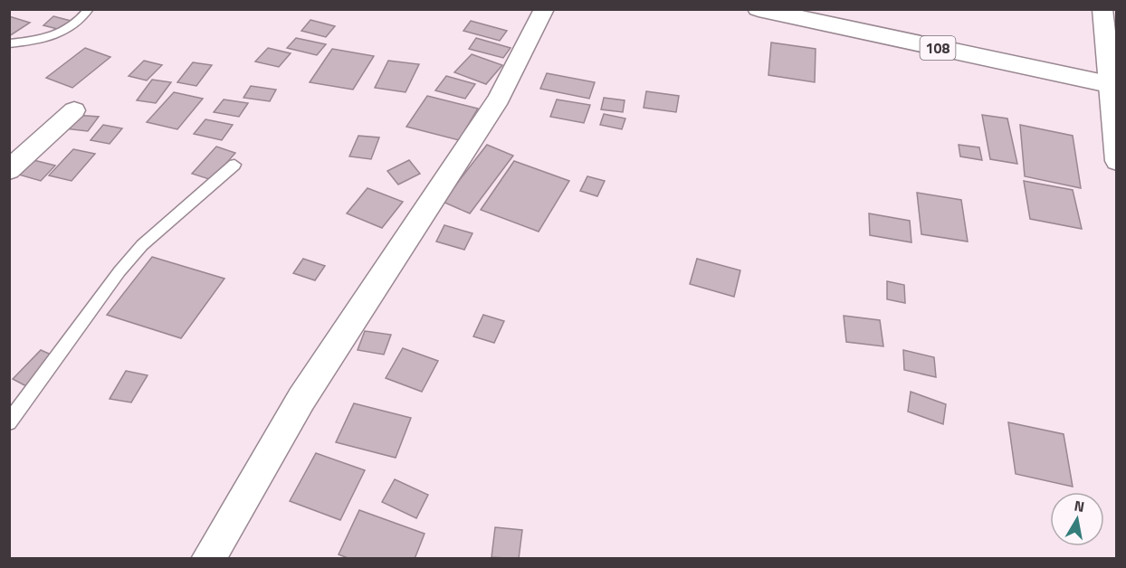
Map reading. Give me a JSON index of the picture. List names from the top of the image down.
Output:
{
  "streets": {
    "main road": ["108"]
  },
  "north": "top"
}
